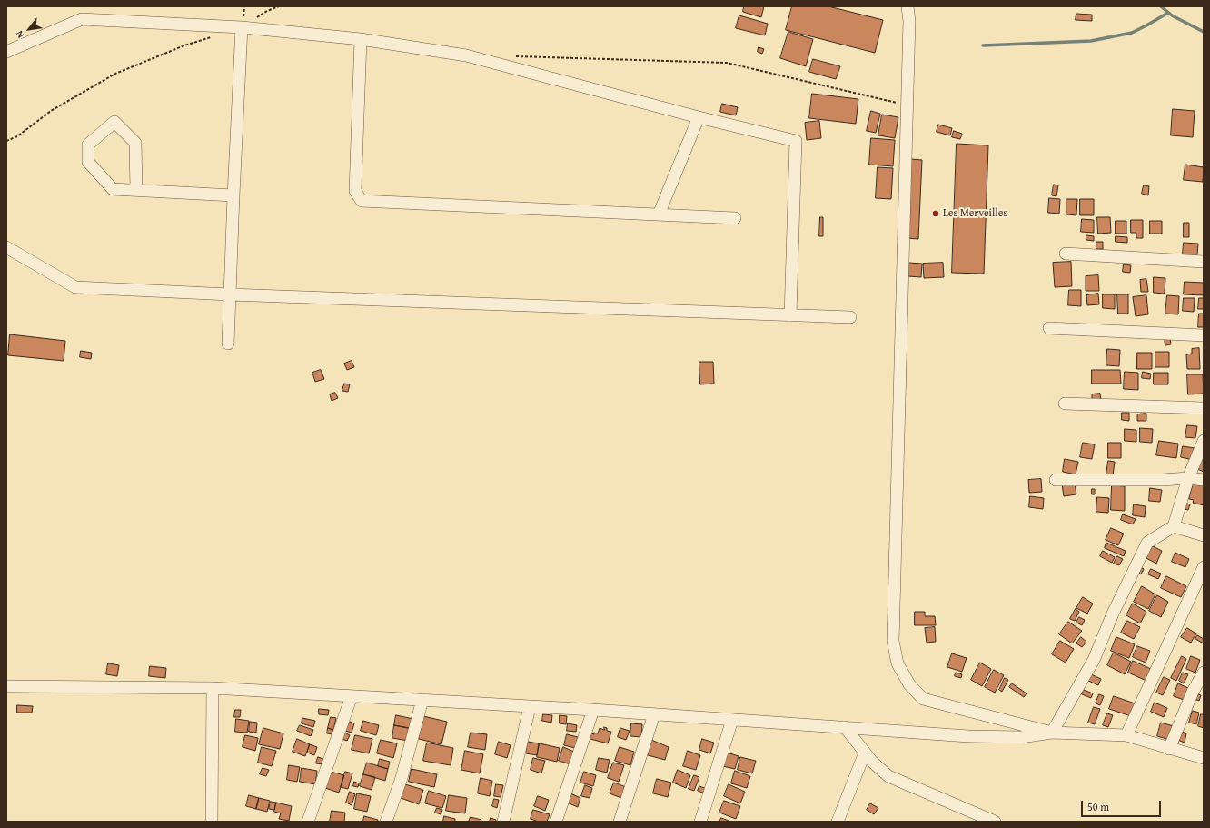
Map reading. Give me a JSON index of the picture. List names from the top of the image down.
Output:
{
  "places": ["Les Merveilles"],
  "scale_bar": "50 m",
  "north": "bottom left"
}
